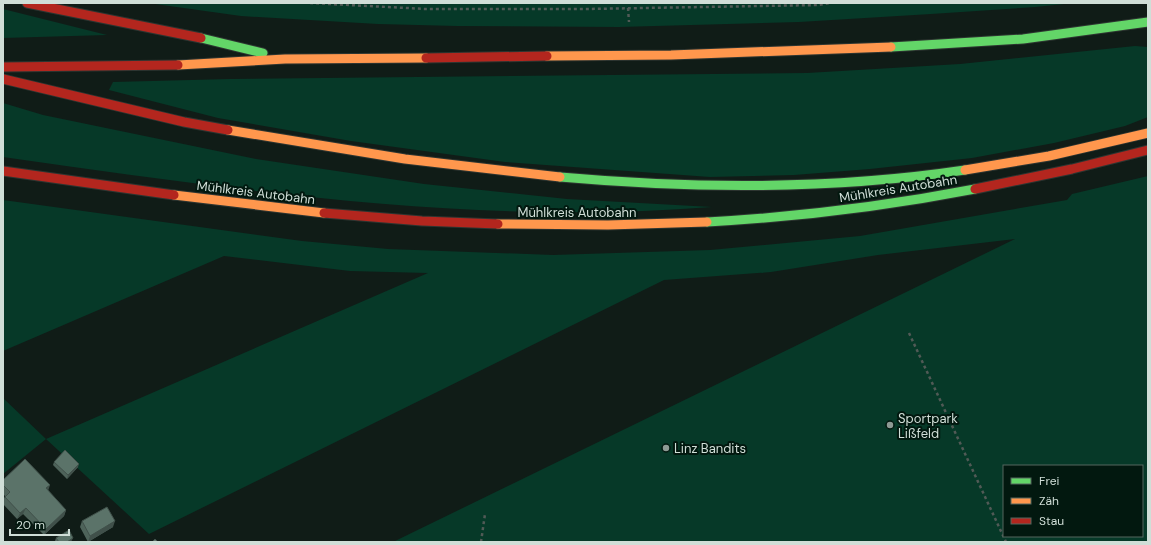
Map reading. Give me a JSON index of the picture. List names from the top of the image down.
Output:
{
  "streets": {
    "highway": ["Mühlkreis Autobahn"]
  },
  "places": ["Sportpark Lißfeld", "Linz Bandits"],
  "legend": ["Frei", "Zäh", "Stau"],
  "scale_bar": "20 m"
}
